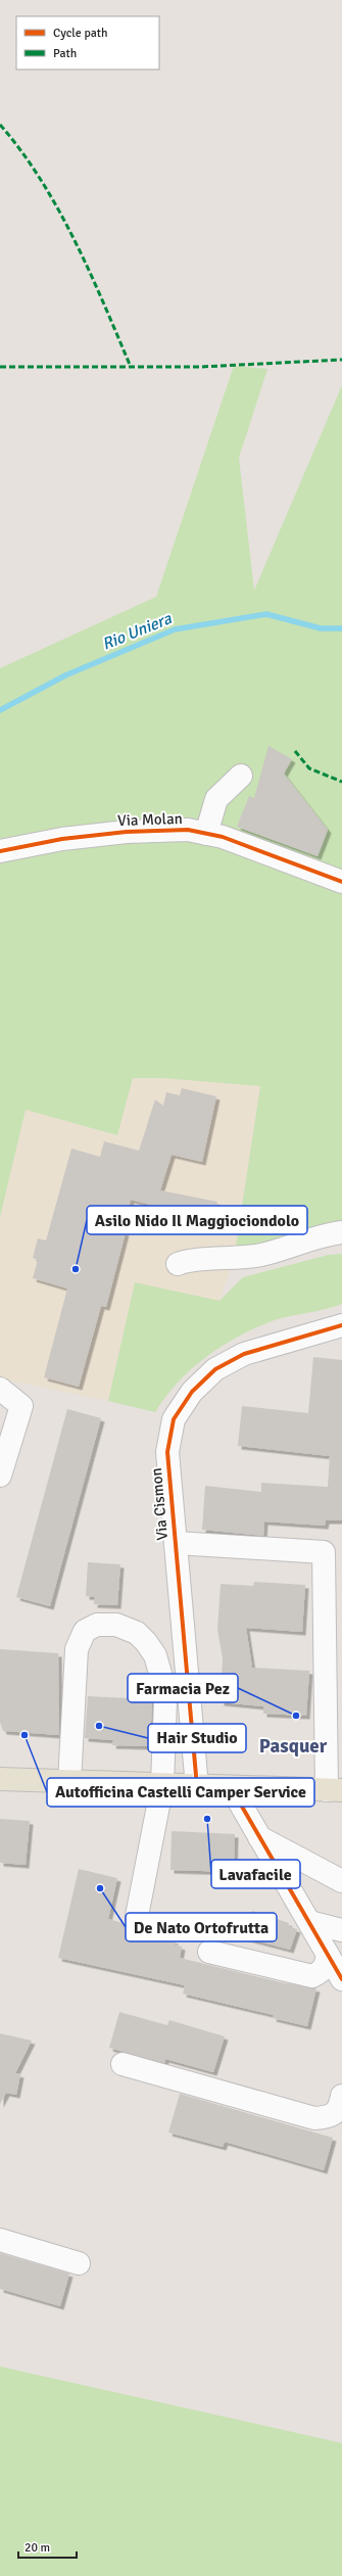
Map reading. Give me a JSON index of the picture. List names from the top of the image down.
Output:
{
  "streets": {
    "street": ["Via Molan", "Via Cismon"]
  },
  "districts": ["Pasquer"],
  "water": ["Rio Uniera"],
  "places": [
    "Asilo Nido Il Maggiociondolo",
    "Farmacia Pez",
    "Hair Studio",
    "Autofficina Castelli Camper Service",
    "Lavafacile",
    "De Nato Ortofrutta"
  ],
  "legend": ["Cycle path", "Path"],
  "scale_bar": "20 m"
}
